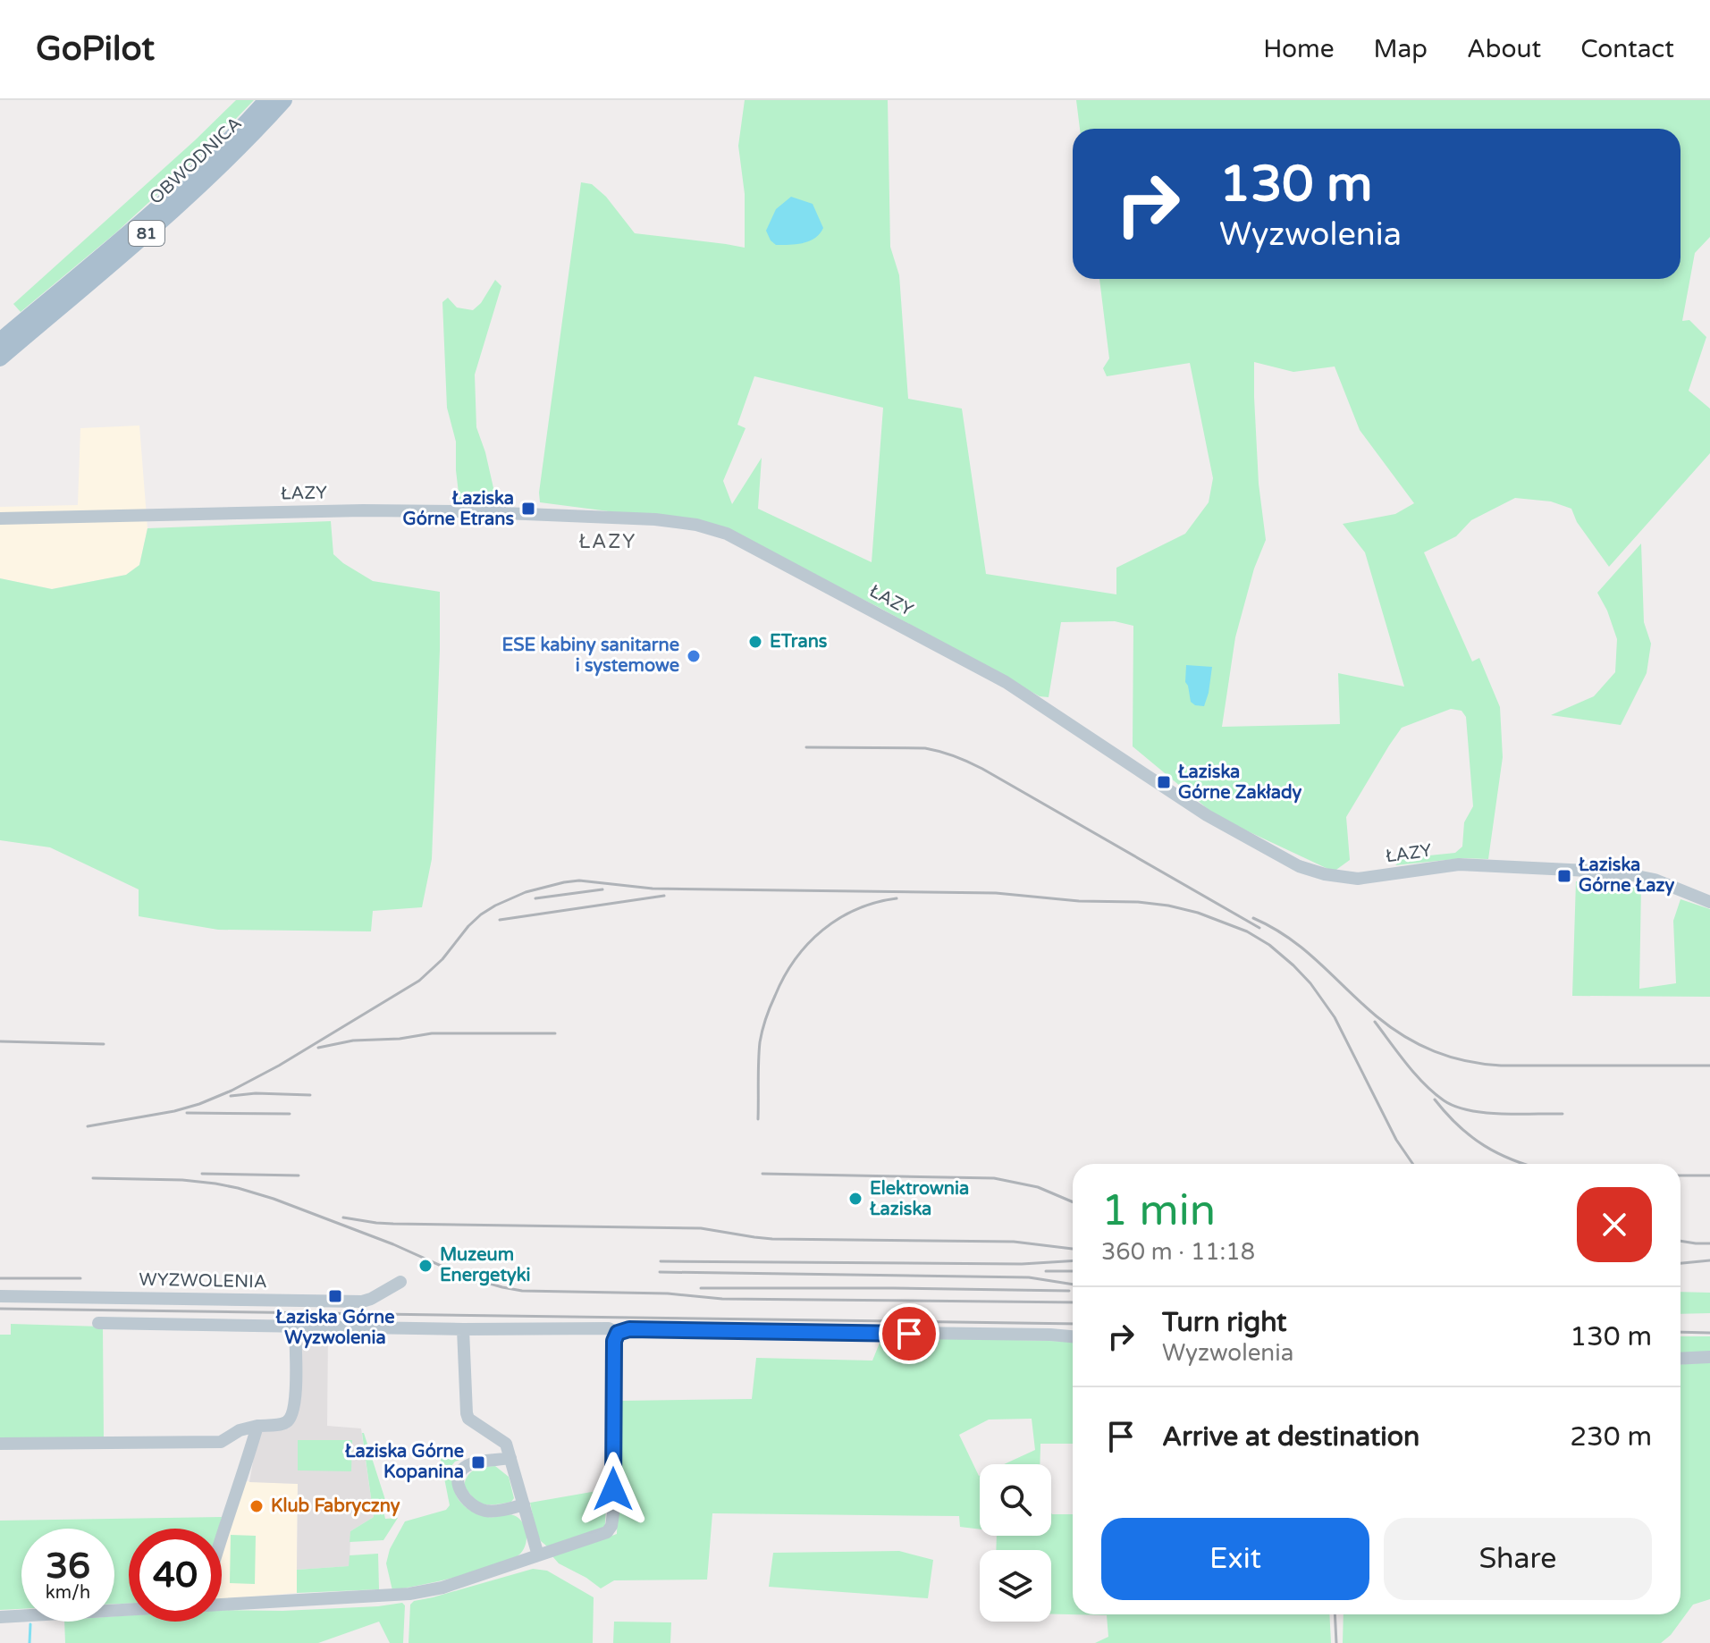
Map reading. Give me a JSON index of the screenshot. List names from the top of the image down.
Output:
{
  "streets": {
    "main road": ["OBWODNICA", "81"],
    "street": ["ŁAZY", "WYZWOLENIA"]
  },
  "districts": ["ŁAZY"],
  "places": {
    "transit": [
      "Łaziska Górne Etrans",
      "Łaziska Górne Zakłady",
      "Łaziska Górne Łazy",
      "Łaziska Górne Wyzwolenia",
      "Łaziska Górne Kopanina"
    ],
    "other": [
      "ETrans",
      "ESE kabiny sanitarne i systemowe",
      "Elektrownia Łaziska",
      "Muzeum Energetyki",
      "Klub Fabryczny"
    ]
  },
  "page": {
    "header": "GoPilot",
    "nav": [
      "Home",
      "Map",
      "About",
      "Contact"
    ],
    "turn": ["130 m", "Wyzwolenia"],
    "heading": ["1 min", "360 m · 11:18"],
    "list": [
      {
        "name": "Turn right",
        "note": "Wyzwolenia",
        "value": "130 m"
      },
      {
        "name": "Arrive at destination",
        "value": "230 m"
      }
    ],
    "buttons": ["Exit", "Share"],
    "speed": "36 km/h",
    "limit": "40"
  }
}
